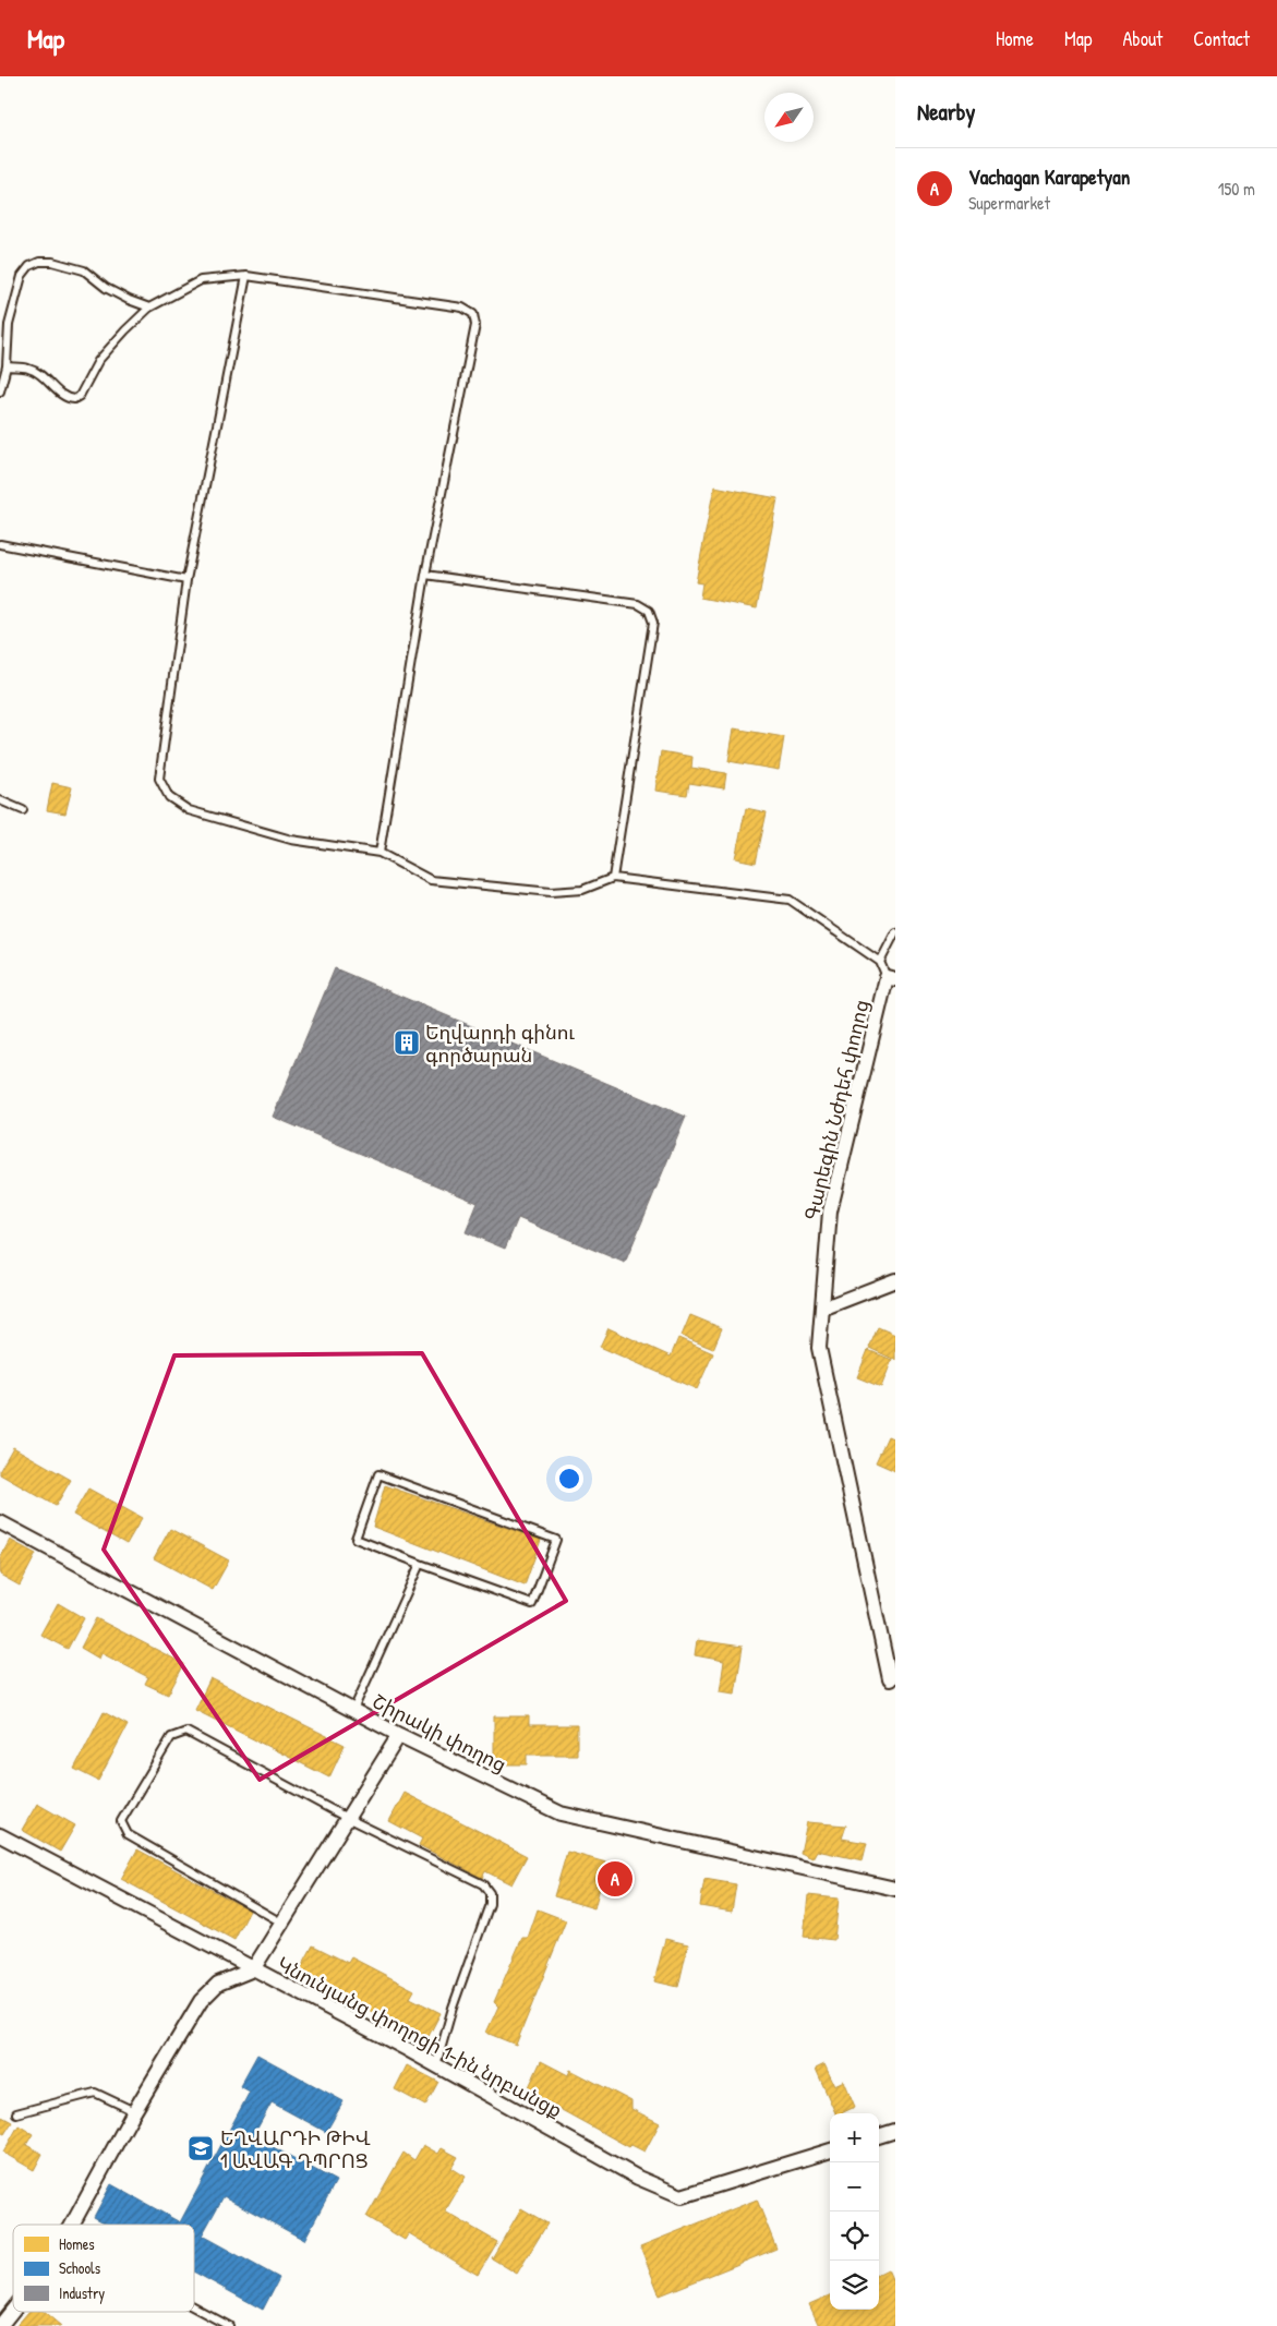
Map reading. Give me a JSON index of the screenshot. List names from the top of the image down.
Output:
{
  "streets": {
    "street": ["Գարեգին Նժդեհ փողոց", "Շիրակի փողոց", "Կնունյանց փողոցի 1-ին նրբանցք"]
  },
  "places": {
    "building": ["Եղվարդի գինու գործարան"],
    "school or university": ["ԵՂՎԱՐԴԻ ԹԻՎ 1 ԱՎԱԳ ԴՊՐՈՑ"]
  },
  "legend": ["Homes", "Schools", "Industry"],
  "north": "bottom left",
  "page": {
    "header": "Map",
    "nav": [
      "Home",
      "Map",
      "About",
      "Contact"
    ],
    "heading": "Nearby",
    "list": [
      {
        "mark": "A",
        "name": "Vachagan Karapetyan",
        "note": "Supermarket",
        "value": "150 m"
      }
    ],
    "pins": "A",
    "map_buttons": ["+", "−"]
  }
}
